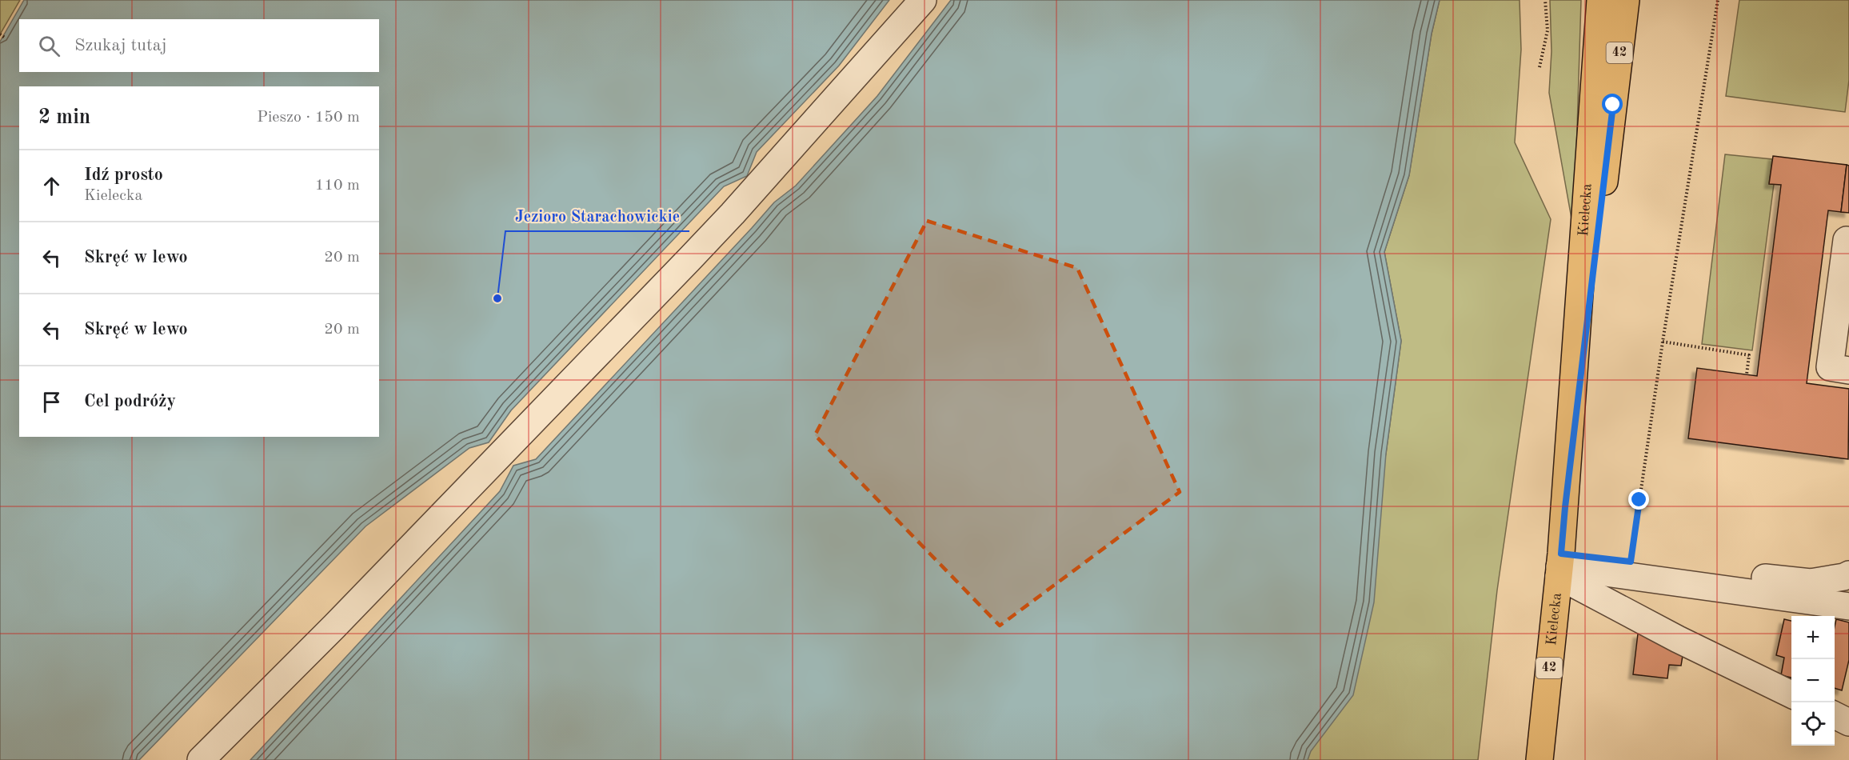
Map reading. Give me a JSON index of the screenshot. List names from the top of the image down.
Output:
{
  "streets": {
    "main road": ["42", "Kielecka"]
  },
  "places": ["Jezioro Starachowickie"],
  "page": {
    "search": "Szukaj tutaj",
    "heading": ["2 min", "Pieszo · 150 m"],
    "list": [
      ["Idź prosto", "Kielecka", "110 m"],
      ["Skręć w lewo", "20 m"],
      ["Skręć w lewo", "20 m"],
      "Cel podróży"
    ],
    "map_buttons": ["+", "−"]
  }
}
